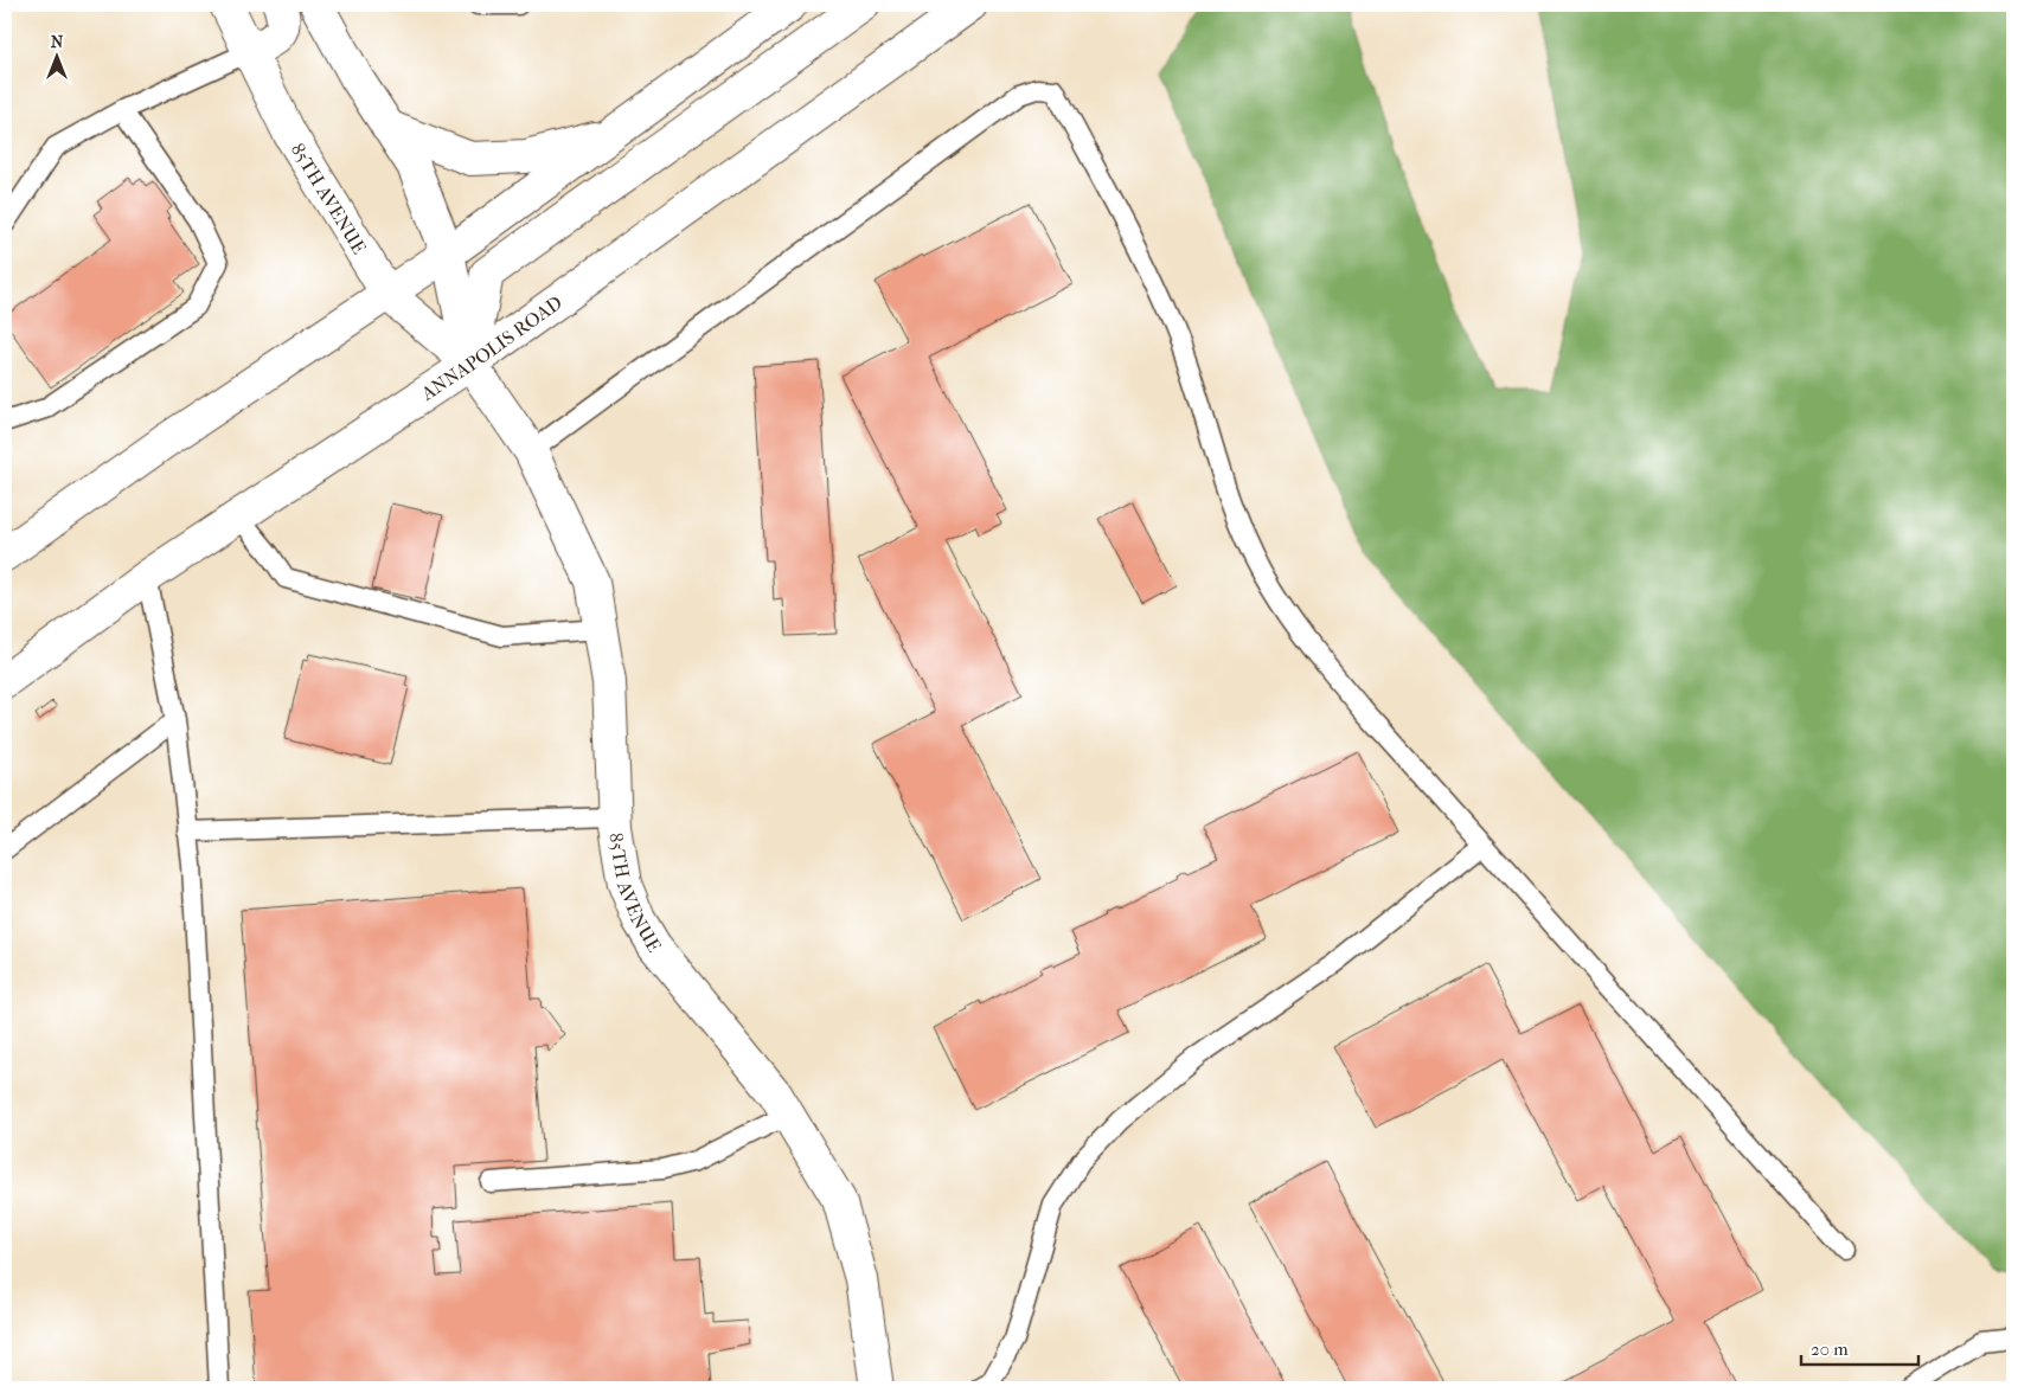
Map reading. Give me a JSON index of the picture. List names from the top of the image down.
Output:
{
  "streets": {
    "main road": ["85TH AVENUE", "ANNAPOLIS ROAD"]
  },
  "crossings": [
    ["85TH AVENUE", "ANNAPOLIS ROAD"]
  ],
  "scale_bar": "20 m",
  "north": "top"
}
